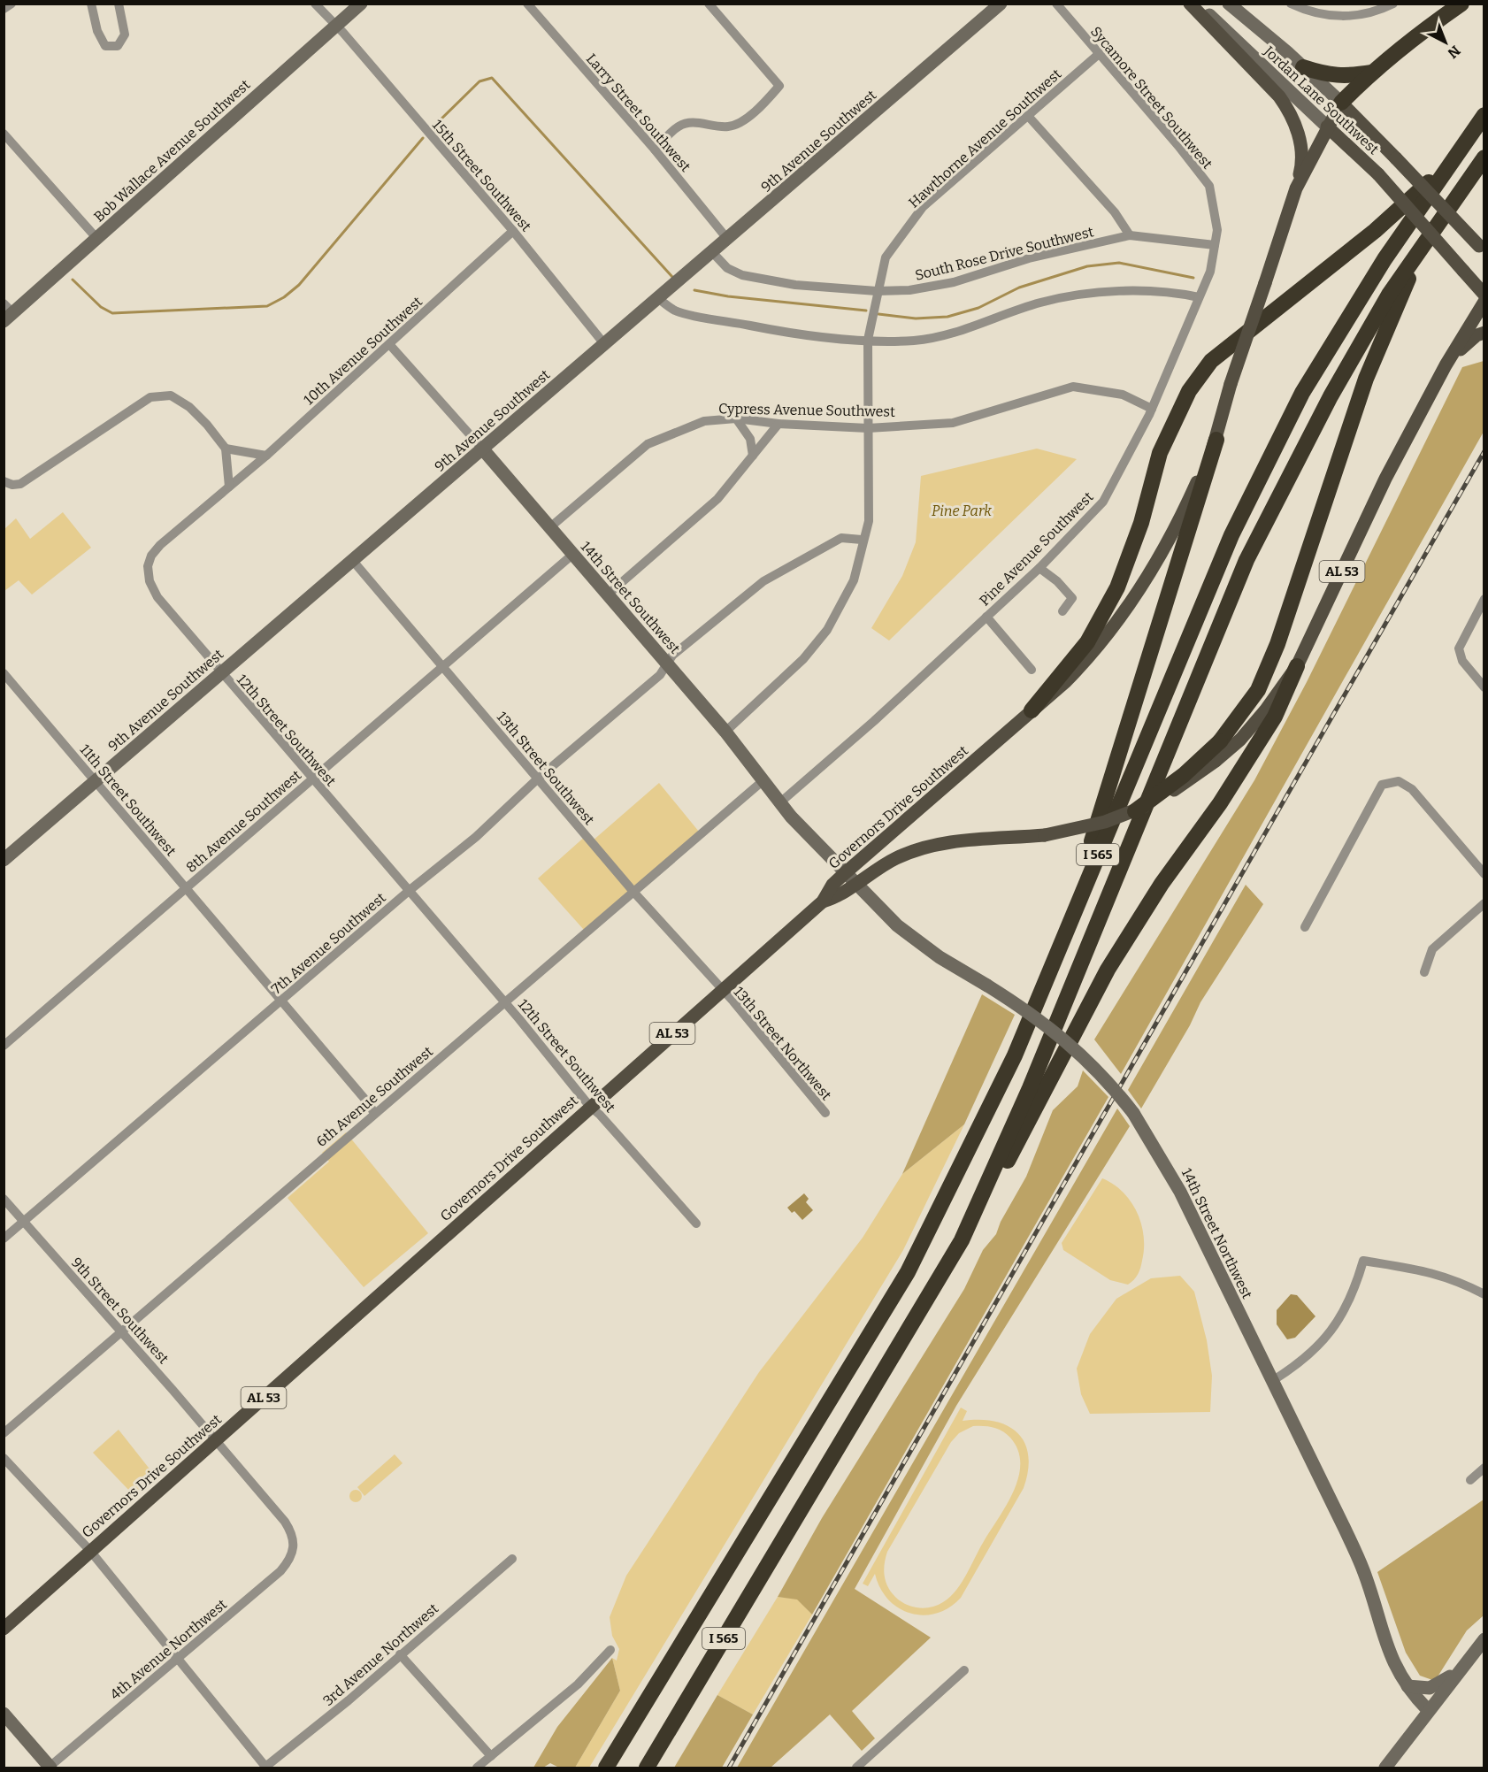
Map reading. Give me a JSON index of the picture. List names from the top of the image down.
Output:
{
  "streets": {
    "highway": ["I 565"],
    "main road": ["Jordan Lane Southwest", "AL 53", "Governors Drive Southwest"],
    "street": [
      "Sycamore Street Southwest",
      "Larry Street Southwest",
      "Hawthorne Avenue Southwest",
      "9th Avenue Southwest",
      "Bob Wallace Avenue Southwest",
      "15th Street Southwest",
      "South Rose Drive Southwest",
      "10th Avenue Southwest",
      "Cypress Avenue Southwest",
      "Pine Avenue Southwest",
      "14th Street Southwest",
      "12th Street Southwest",
      "13th Street Southwest",
      "11th Street Southwest",
      "8th Avenue Southwest",
      "7th Avenue Southwest",
      "13th Street Northwest",
      "6th Avenue Southwest",
      "14th Street Northwest",
      "9th Street Southwest",
      "4th Avenue Northwest",
      "3rd Avenue Northwest"
    ]
  },
  "crossings": [
    ["Sycamore Street Southwest", "Hawthorne Avenue Southwest"],
    ["Sycamore Street Southwest", "South Rose Drive Southwest"],
    ["Sycamore Street Southwest", "Pine Avenue Southwest"],
    ["Jordan Lane Southwest", "AL 53"],
    ["Larry Street Southwest", "9th Avenue Southwest"],
    ["Hawthorne Avenue Southwest", "South Rose Drive Southwest"],
    ["Hawthorne Avenue Southwest", "Cypress Avenue Southwest"],
    ["Hawthorne Avenue Southwest", "14th Street Southwest"],
    ["Hawthorne Avenue Southwest", "7th Avenue Southwest"],
    ["9th Avenue Southwest", "15th Street Southwest"],
    ["9th Avenue Southwest", "South Rose Drive Southwest"],
    ["9th Avenue Southwest", "14th Street Southwest"],
    ["9th Avenue Southwest", "12th Street Southwest"],
    ["9th Avenue Southwest", "13th Street Southwest"],
    ["9th Avenue Southwest", "11th Street Southwest"],
    ["Bob Wallace Avenue Southwest", "15th Street Southwest"],
    ["15th Street Southwest", "10th Avenue Southwest"],
    ["South Rose Drive Southwest", "Pine Avenue Southwest"],
    ["10th Avenue Southwest", "14th Street Southwest"],
    ["10th Avenue Southwest", "12th Street Southwest"],
    ["Cypress Avenue Southwest", "Pine Avenue Southwest"],
    ["Cypress Avenue Southwest", "14th Street Southwest"],
    ["Pine Avenue Southwest", "14th Street Southwest"],
    ["AL 53", "Governors Drive Southwest"],
    ["AL 53", "14th Street Northwest"],
    ["14th Street Southwest", "Governors Drive Southwest"],
    ["14th Street Southwest", "8th Avenue Southwest"],
    ["14th Street Southwest", "7th Avenue Southwest"],
    ["14th Street Southwest", "6th Avenue Southwest"],
    ["14th Street Southwest", "14th Street Northwest"],
    ["12th Street Southwest", "Governors Drive Southwest"],
    ["12th Street Southwest", "8th Avenue Southwest"],
    ["12th Street Southwest", "7th Avenue Southwest"],
    ["12th Street Southwest", "6th Avenue Southwest"],
    ["13th Street Southwest", "Governors Drive Southwest"],
    ["13th Street Southwest", "8th Avenue Southwest"],
    ["13th Street Southwest", "7th Avenue Southwest"],
    ["13th Street Southwest", "13th Street Northwest"],
    ["13th Street Southwest", "6th Avenue Southwest"],
    ["11th Street Southwest", "8th Avenue Southwest"],
    ["11th Street Southwest", "7th Avenue Southwest"],
    ["11th Street Southwest", "6th Avenue Southwest"],
    ["Governors Drive Southwest", "13th Street Northwest"],
    ["Governors Drive Southwest", "14th Street Northwest"],
    ["Governors Drive Southwest", "9th Street Southwest"],
    ["7th Avenue Southwest", "9th Street Southwest"],
    ["6th Avenue Southwest", "9th Street Southwest"],
    ["9th Street Southwest", "4th Avenue Northwest"]
  ],
  "parks": ["Pine Park"],
  "north": "bottom right"
}
